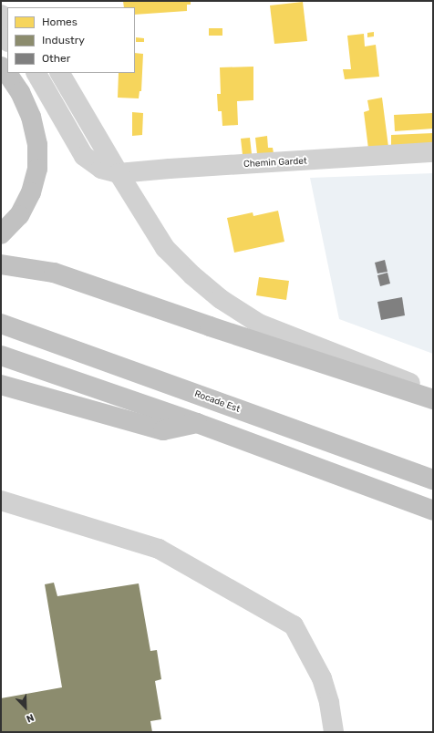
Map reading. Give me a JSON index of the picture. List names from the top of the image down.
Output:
{
  "streets": {
    "highway": ["Rocade Est"],
    "street": ["Chemin Gardet"]
  },
  "legend": ["Homes", "Industry", "Other"],
  "north": "bottom right"
}
